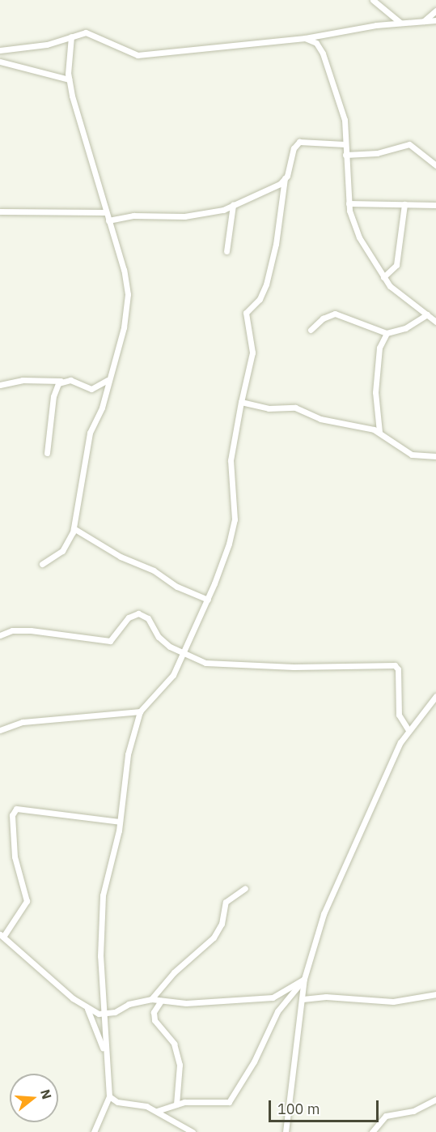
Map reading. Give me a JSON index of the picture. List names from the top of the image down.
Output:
{
  "scale_bar": "100 m",
  "north": "right"
}
